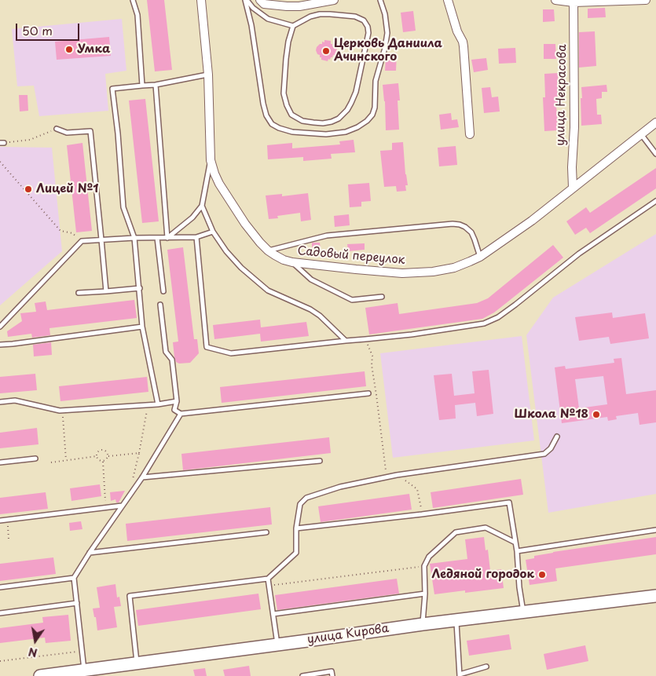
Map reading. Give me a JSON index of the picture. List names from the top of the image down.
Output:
{
  "streets": {
    "main road": ["улица Кирова"],
    "street": ["улица Некрасова", "Садовый переулок"]
  },
  "crossings": [
    ["улица Некрасова", "Садовый переулок"]
  ],
  "places": [
    "Умка",
    "Церковь Даниила Ачинского",
    "Лицей №1",
    "Школа №18",
    "Ледяной городок"
  ],
  "scale_bar": "50 m",
  "north": "bottom"
}
